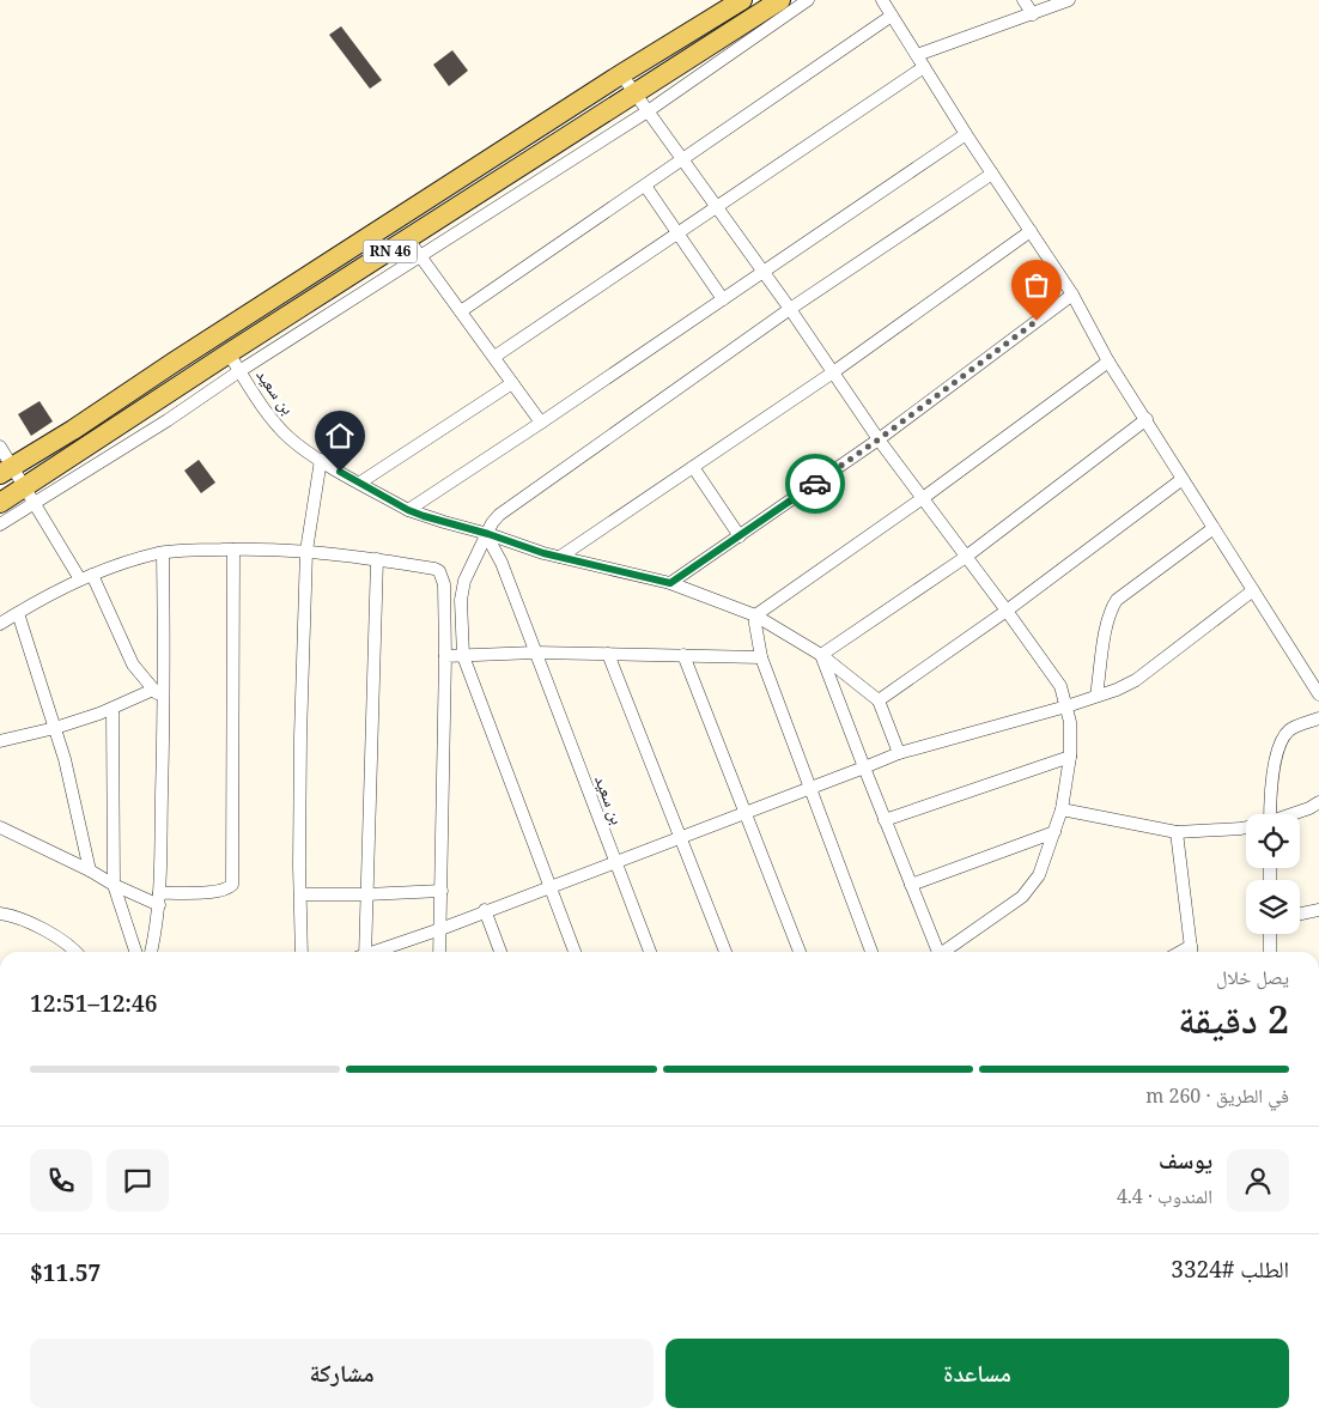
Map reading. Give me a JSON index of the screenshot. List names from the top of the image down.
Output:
{
  "streets": {
    "main road": ["RN 46"],
    "street": ["بن سعيد"]
  },
  "crossings": [
    ["RN 46", "بن سعيد"]
  ],
  "page": {
    "heading": ["2 دقيقة", "يصل خلال", "12:46–12:51"],
    "panel": [
      "يوسف",
      "المندوب · 4.4",
      "الطلب #3324",
      "$11.57"
    ],
    "bar": "في الطريق · 260 m",
    "buttons": ["مساعدة", "مشاركة"]
  }
}
